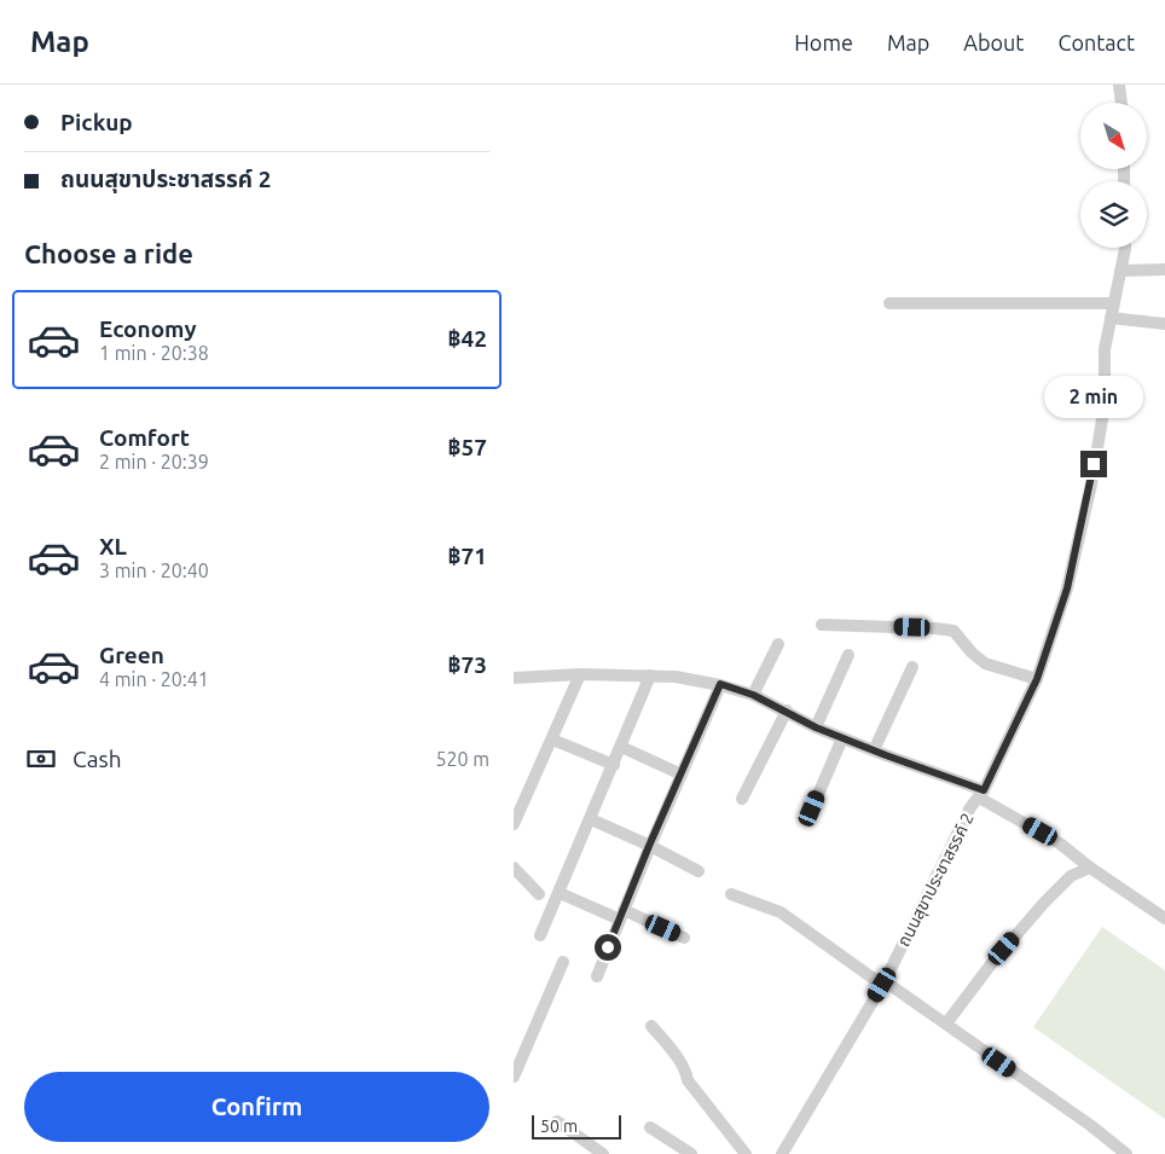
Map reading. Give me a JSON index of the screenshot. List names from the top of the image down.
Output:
{
  "streets": {
    "street": ["ถนนสุขาประชาสรรค์ 2"]
  },
  "scale_bar": "50 m",
  "north": "bottom right",
  "page": {
    "header": "Map",
    "nav": [
      "Home",
      "Map",
      "About",
      "Contact"
    ],
    "banner": ["Pickup", "ถนนสุขาประชาสรรค์ 2"],
    "heading": "Choose a ride",
    "list": [
      {
        "name": "Economy",
        "note": "1 min · 20:38",
        "value": "฿42"
      },
      {
        "name": "Comfort",
        "note": "2 min · 20:39",
        "value": "฿57"
      },
      {
        "name": "XL",
        "note": "3 min · 20:40",
        "value": "฿71"
      },
      {
        "name": "Green",
        "note": "4 min · 20:41",
        "value": "฿73"
      }
    ],
    "bubble": "2 min",
    "pay": ["Cash", "520 m"],
    "buttons": "Confirm",
    "scale": "50 m"
  }
}
